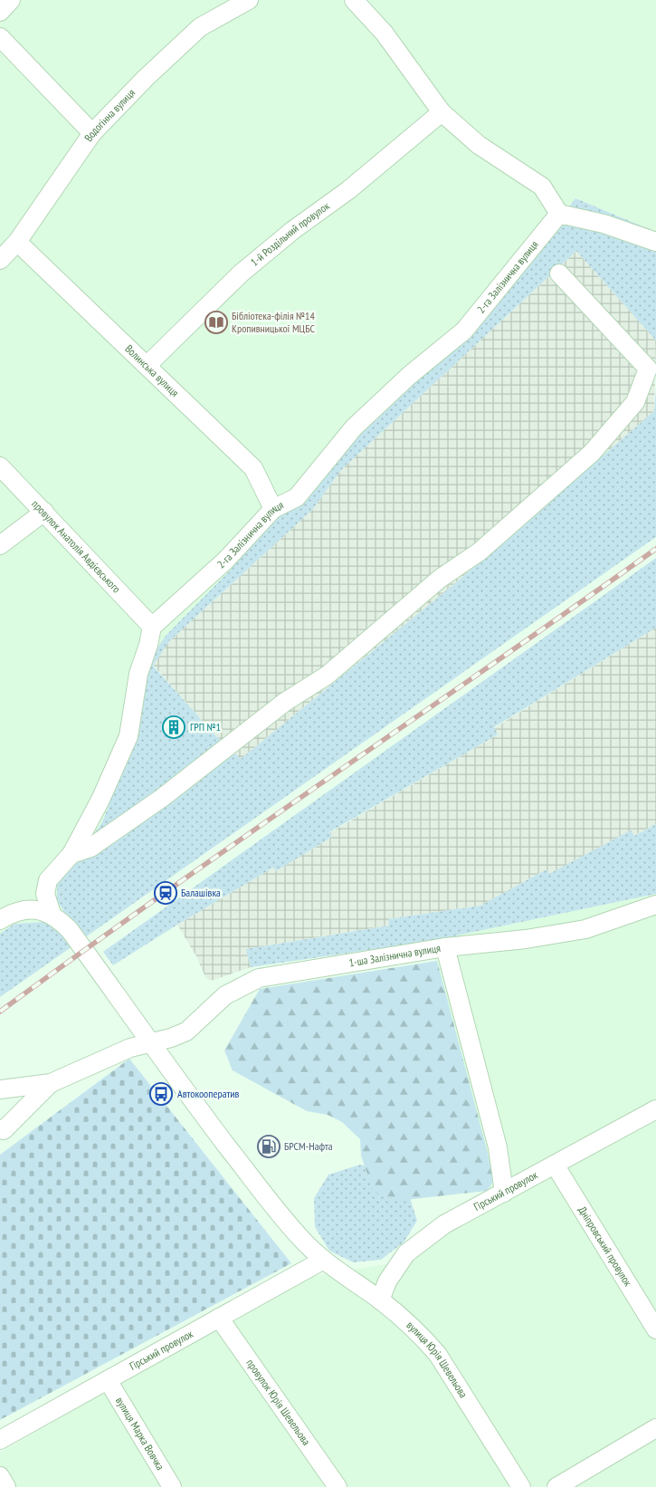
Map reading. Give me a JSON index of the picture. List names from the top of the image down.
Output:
{
  "streets": {
    "street": [
      "Водогінна вулиця",
      "1-й Роздільний провулок",
      "2-га Залізнична вулиця",
      "Волинська вулиця",
      "провулок Анатолія Авдієвського",
      "1-ша Залізнична вулиця",
      "Гірський провулок",
      "Дніпровський провулок",
      "вулиця Юрія Шевельова",
      "провулок Юрія Шевельова",
      "вулиця Марка Вовчка"
    ]
  },
  "crossings": [
    ["Водогінна вулиця", "Волинська вулиця"],
    ["1-й Роздільний провулок", "Волинська вулиця"],
    ["2-га Залізнична вулиця", "Волинська вулиця"],
    ["2-га Залізнична вулиця", "провулок Анатолія Авдієвського"],
    ["1-ша Залізнична вулиця", "вулиця Юрія Шевельова"],
    ["Гірський провулок", "Дніпровський провулок"],
    ["Гірський провулок", "вулиця Юрія Шевельова"],
    ["Гірський провулок", "провулок Юрія Шевельова"],
    ["Гірський провулок", "вулиця Марка Вовчка"]
  ],
  "places": {
    "library": ["Бібліотека-філія №14 Кропивницької МЦБС"],
    "building": ["ГРП №1"],
    "station": ["Балашівка"],
    "bus stop": ["Автокооператив"],
    "fuel station": ["БРСМ-Нафта"]
  }
}
